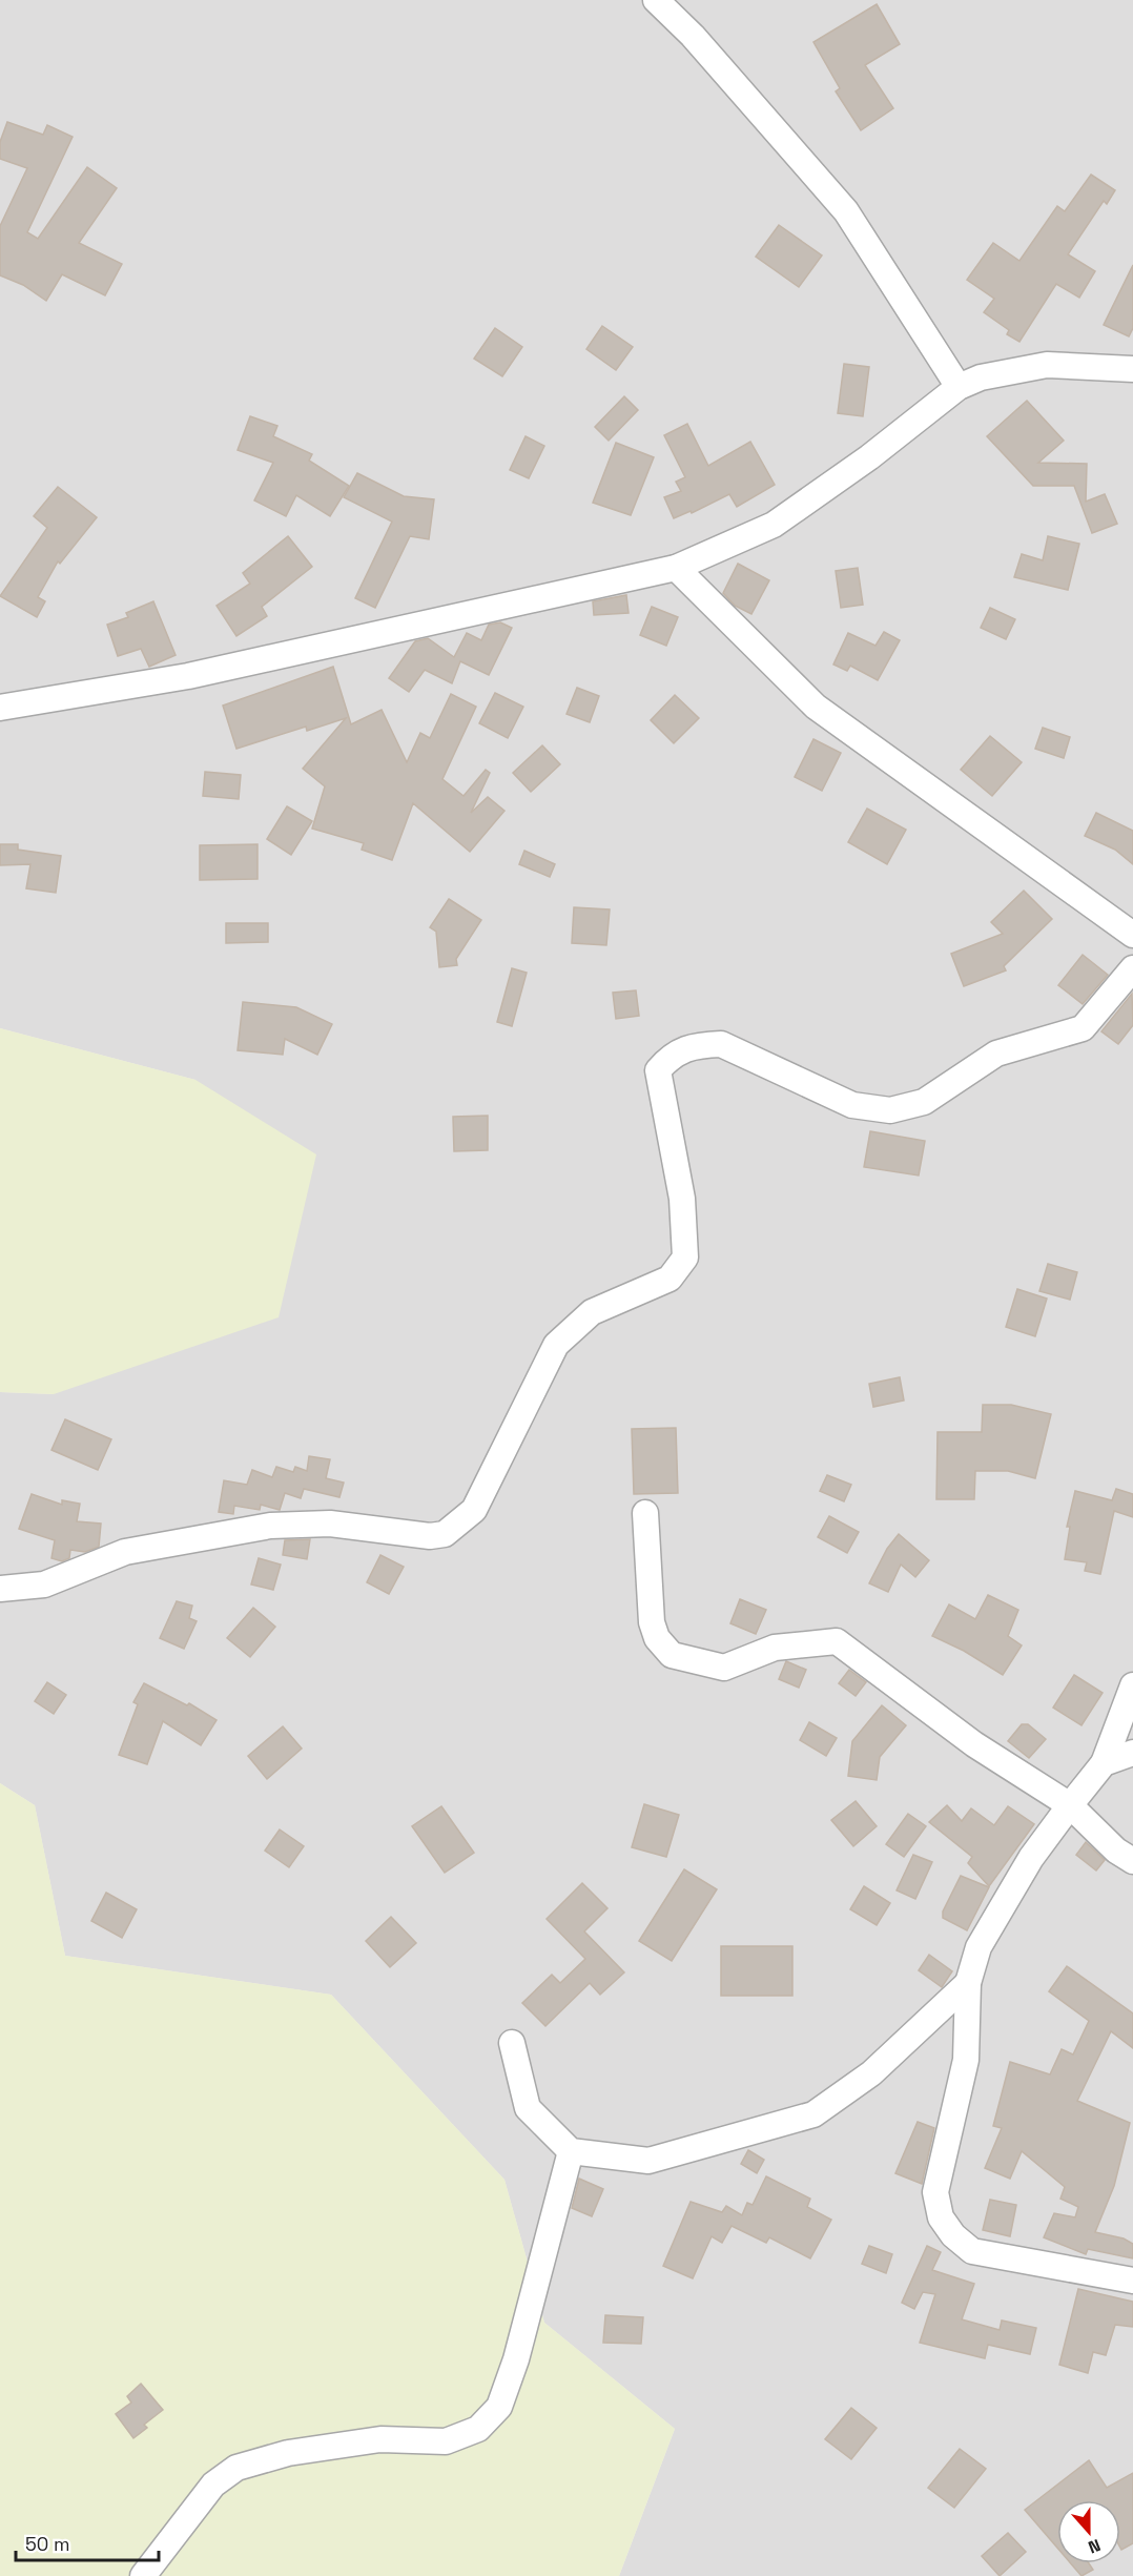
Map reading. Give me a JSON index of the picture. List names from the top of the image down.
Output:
{
  "scale_bar": "50 m",
  "north": "bottom"
}
